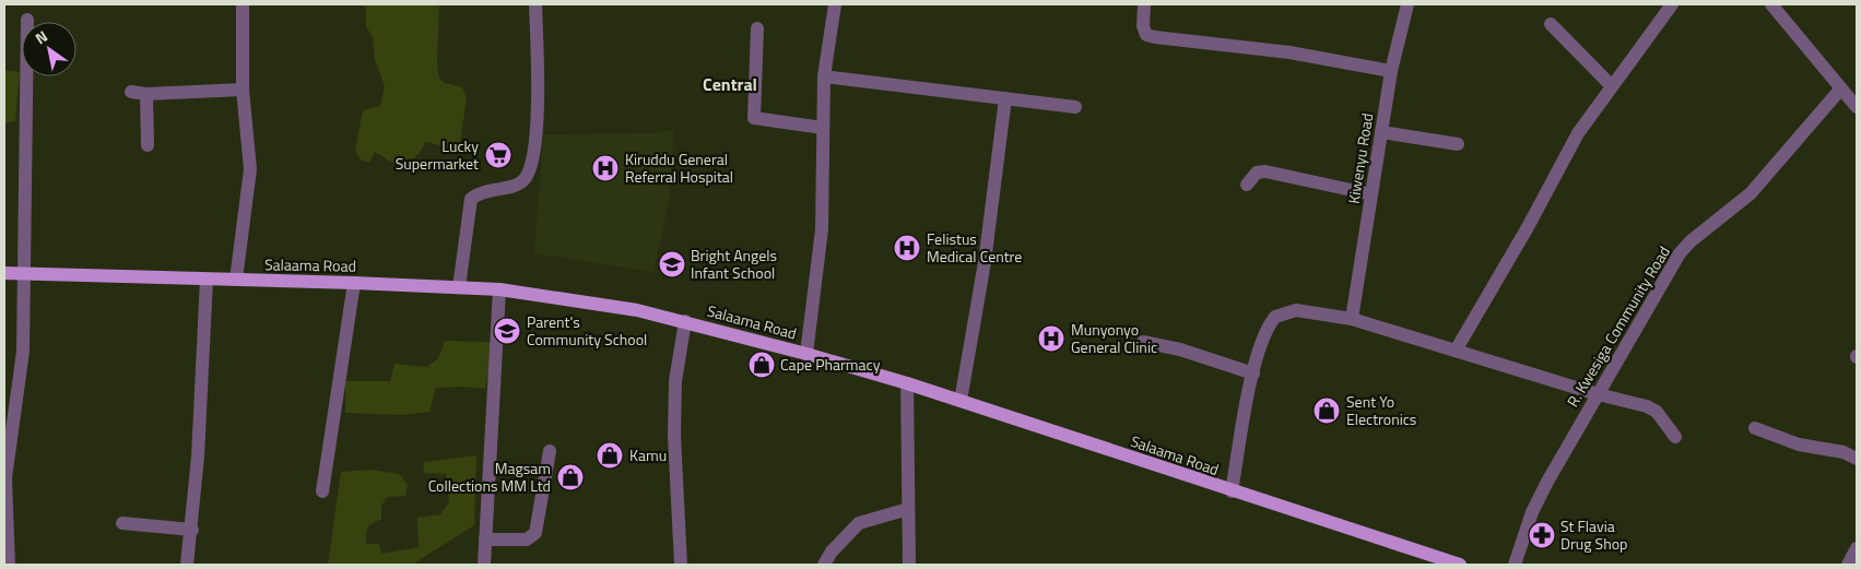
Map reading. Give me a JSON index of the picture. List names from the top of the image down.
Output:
{
  "streets": {
    "main road": ["Salaama Road"],
    "street": ["Kiwenyu Road", "R. Kwesiga Community Road"]
  },
  "districts": ["Central"],
  "places": {
    "supermarket": ["Lucky Supermarket"],
    "hospital": ["Kiruddu General Referral Hospital", "Felistus Medical Centre", "Munyonyo General Clinic"],
    "school or university": ["Bright Angels Infant School", "Parent's Community School"],
    "shop": [
      "Cape Pharmacy",
      "Sent Yo Electronics",
      "Kamu",
      "Magsam Collections MM Ltd"
    ],
    "pharmacy": ["St Flavia Drug Shop"]
  },
  "north": "top left"
}
